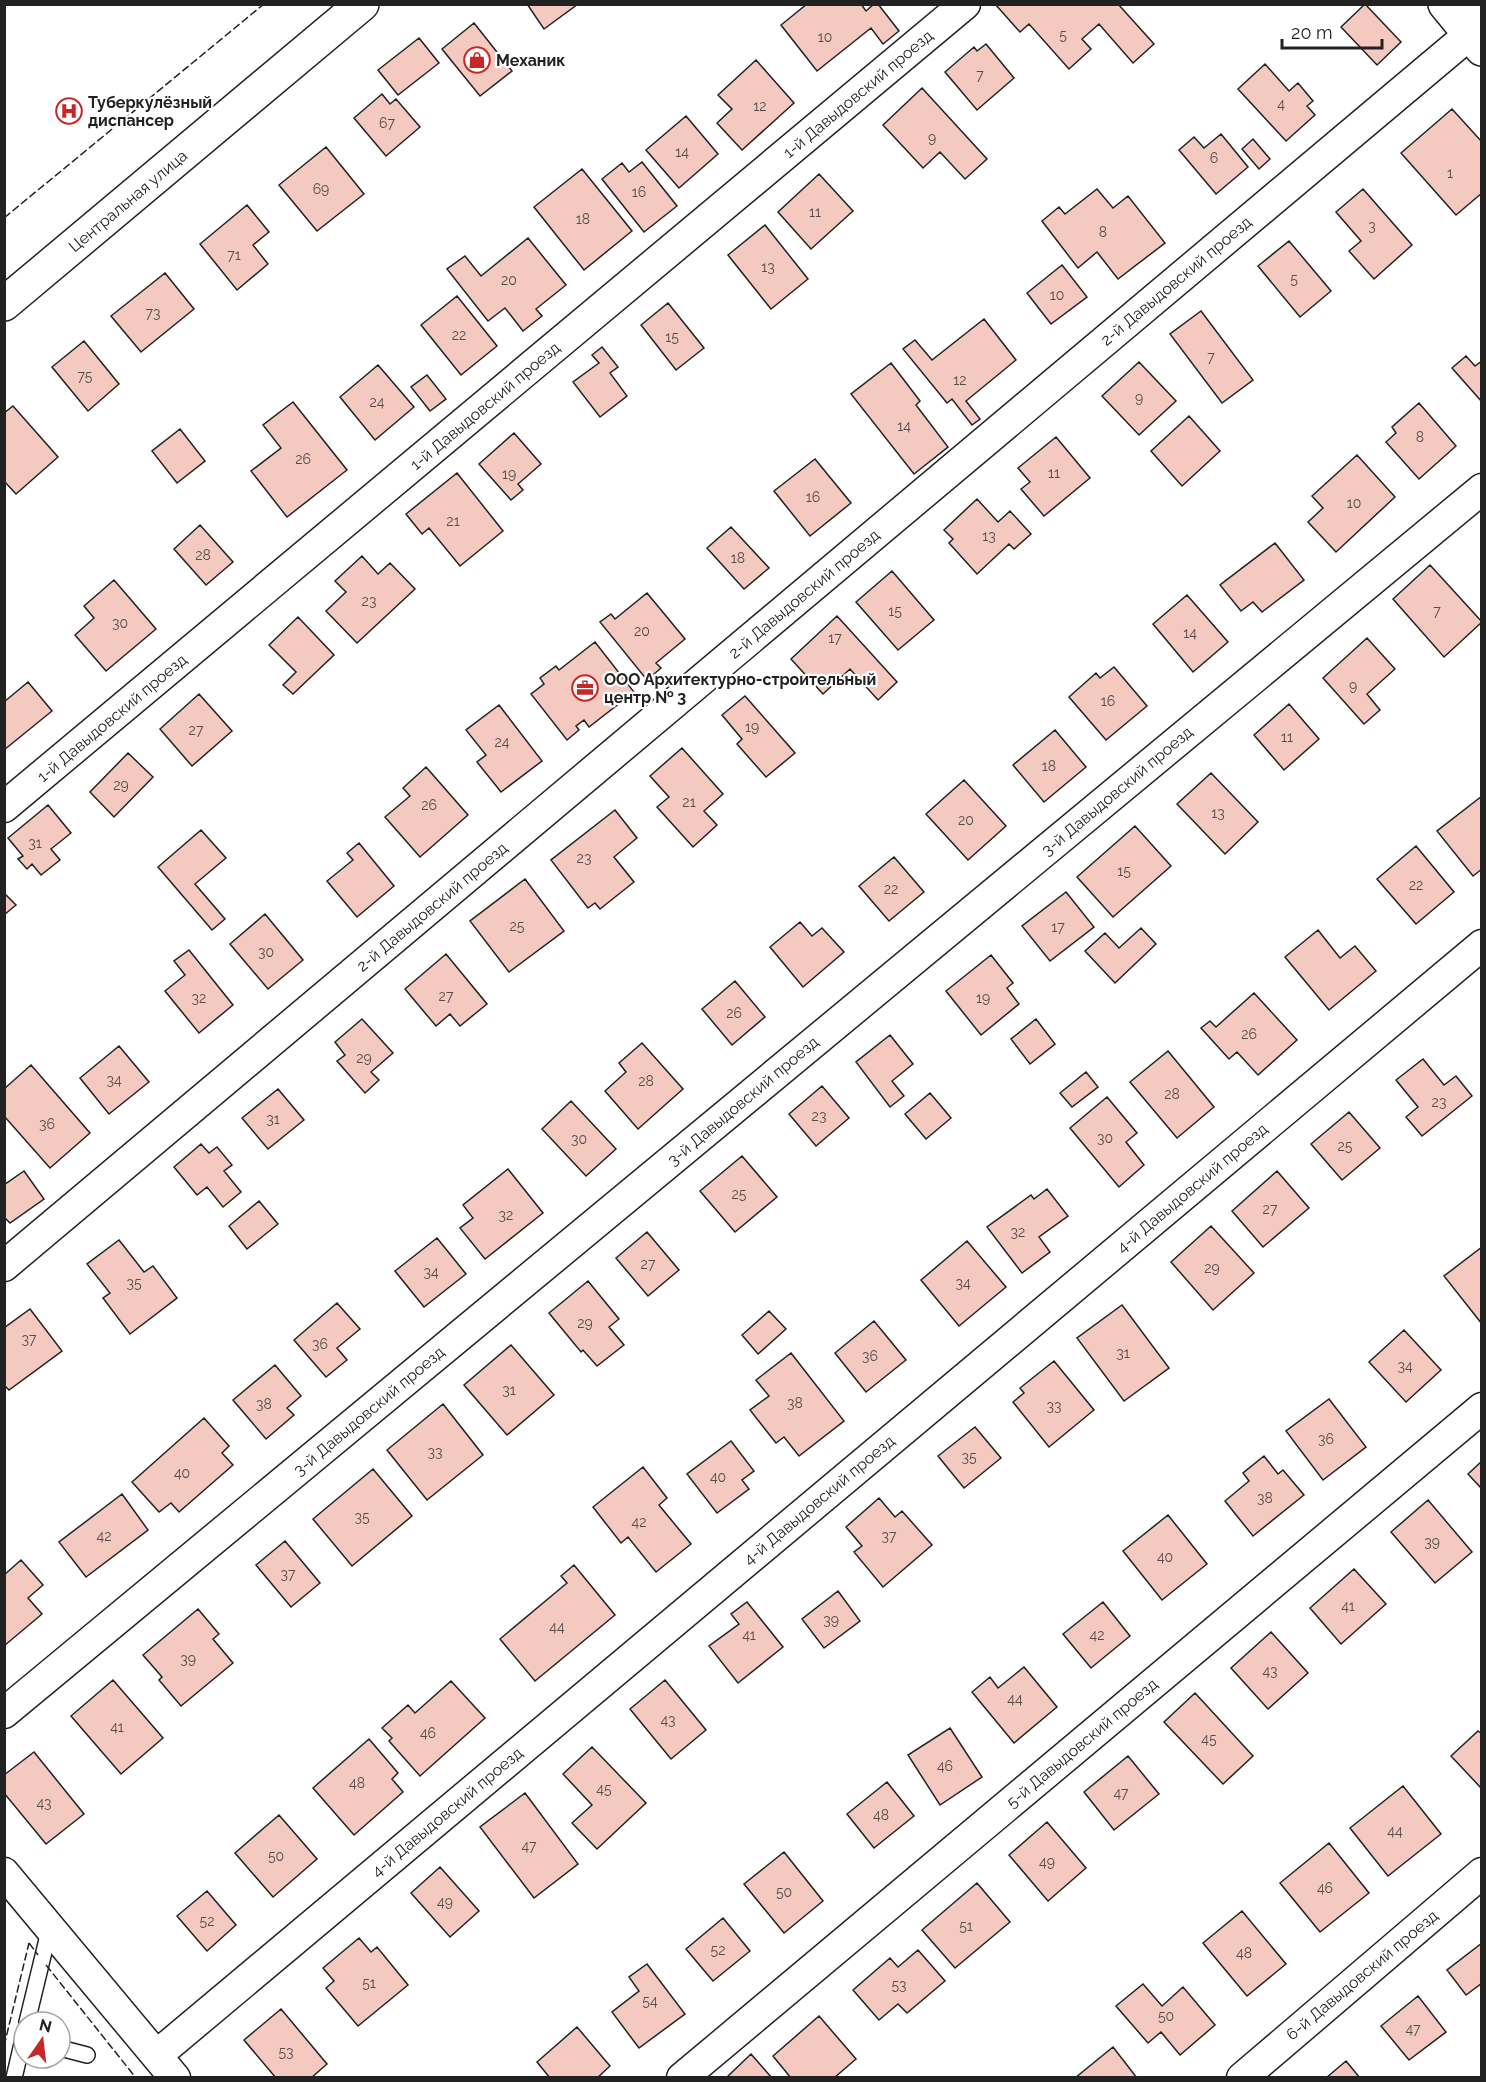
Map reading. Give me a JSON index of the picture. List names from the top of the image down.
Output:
{
  "streets": {
    "street": [
      "1-й Давыдовский проезд",
      "Центральная улица",
      "2-й Давыдовский проезд",
      "3-й Давыдовский проезд",
      "4-й Давыдовский проезд",
      "5-й Давыдовский проезд",
      "6-й Давыдовский проезд"
    ]
  },
  "places": {
    "shop": ["Механик"],
    "hospital": ["Туберкулёзный диспансер"],
    "office": ["ООО Архитектурно-строительный центр № 3"]
  },
  "house_numbers": [
    "5",
    "10",
    "7",
    "4",
    "12",
    "67",
    "9",
    "14",
    "6",
    "1",
    "69",
    "16",
    "11",
    "18",
    "3",
    "8",
    "71",
    "13",
    "5",
    "20",
    "10",
    "73",
    "22",
    "15",
    "7",
    "75",
    "12",
    "9",
    "24",
    "14",
    "8",
    "26",
    "11",
    "19",
    "16",
    "10",
    "21",
    "13",
    "28",
    "18",
    "23",
    "15",
    "7",
    "30",
    "20",
    "14",
    "17",
    "9",
    "16",
    "19",
    "27",
    "11",
    "24",
    "18",
    "29",
    "21",
    "26",
    "13",
    "20",
    "31",
    "23",
    "15",
    "22",
    "22",
    "25",
    "17",
    "30",
    "27",
    "32",
    "19",
    "26",
    "26",
    "29",
    "34",
    "28",
    "28",
    "23",
    "23",
    "31",
    "36",
    "30",
    "30",
    "25",
    "25",
    "27",
    "32",
    "32",
    "27",
    "29",
    "34",
    "35",
    "34",
    "29",
    "37",
    "36",
    "31",
    "36",
    "34",
    "31",
    "38",
    "38",
    "33",
    "36",
    "33",
    "35",
    "40",
    "40",
    "38",
    "35",
    "42",
    "42",
    "37",
    "39",
    "40",
    "37",
    "41",
    "39",
    "44",
    "41",
    "42",
    "39",
    "43",
    "44",
    "43",
    "41",
    "46",
    "45",
    "46",
    "48",
    "45",
    "47",
    "43",
    "48",
    "44",
    "47",
    "50",
    "49",
    "46",
    "50",
    "49",
    "52",
    "51",
    "52",
    "48",
    "51",
    "53",
    "54",
    "50",
    "47",
    "53"
  ],
  "scale_bar": "20 m",
  "north": "top"
}
